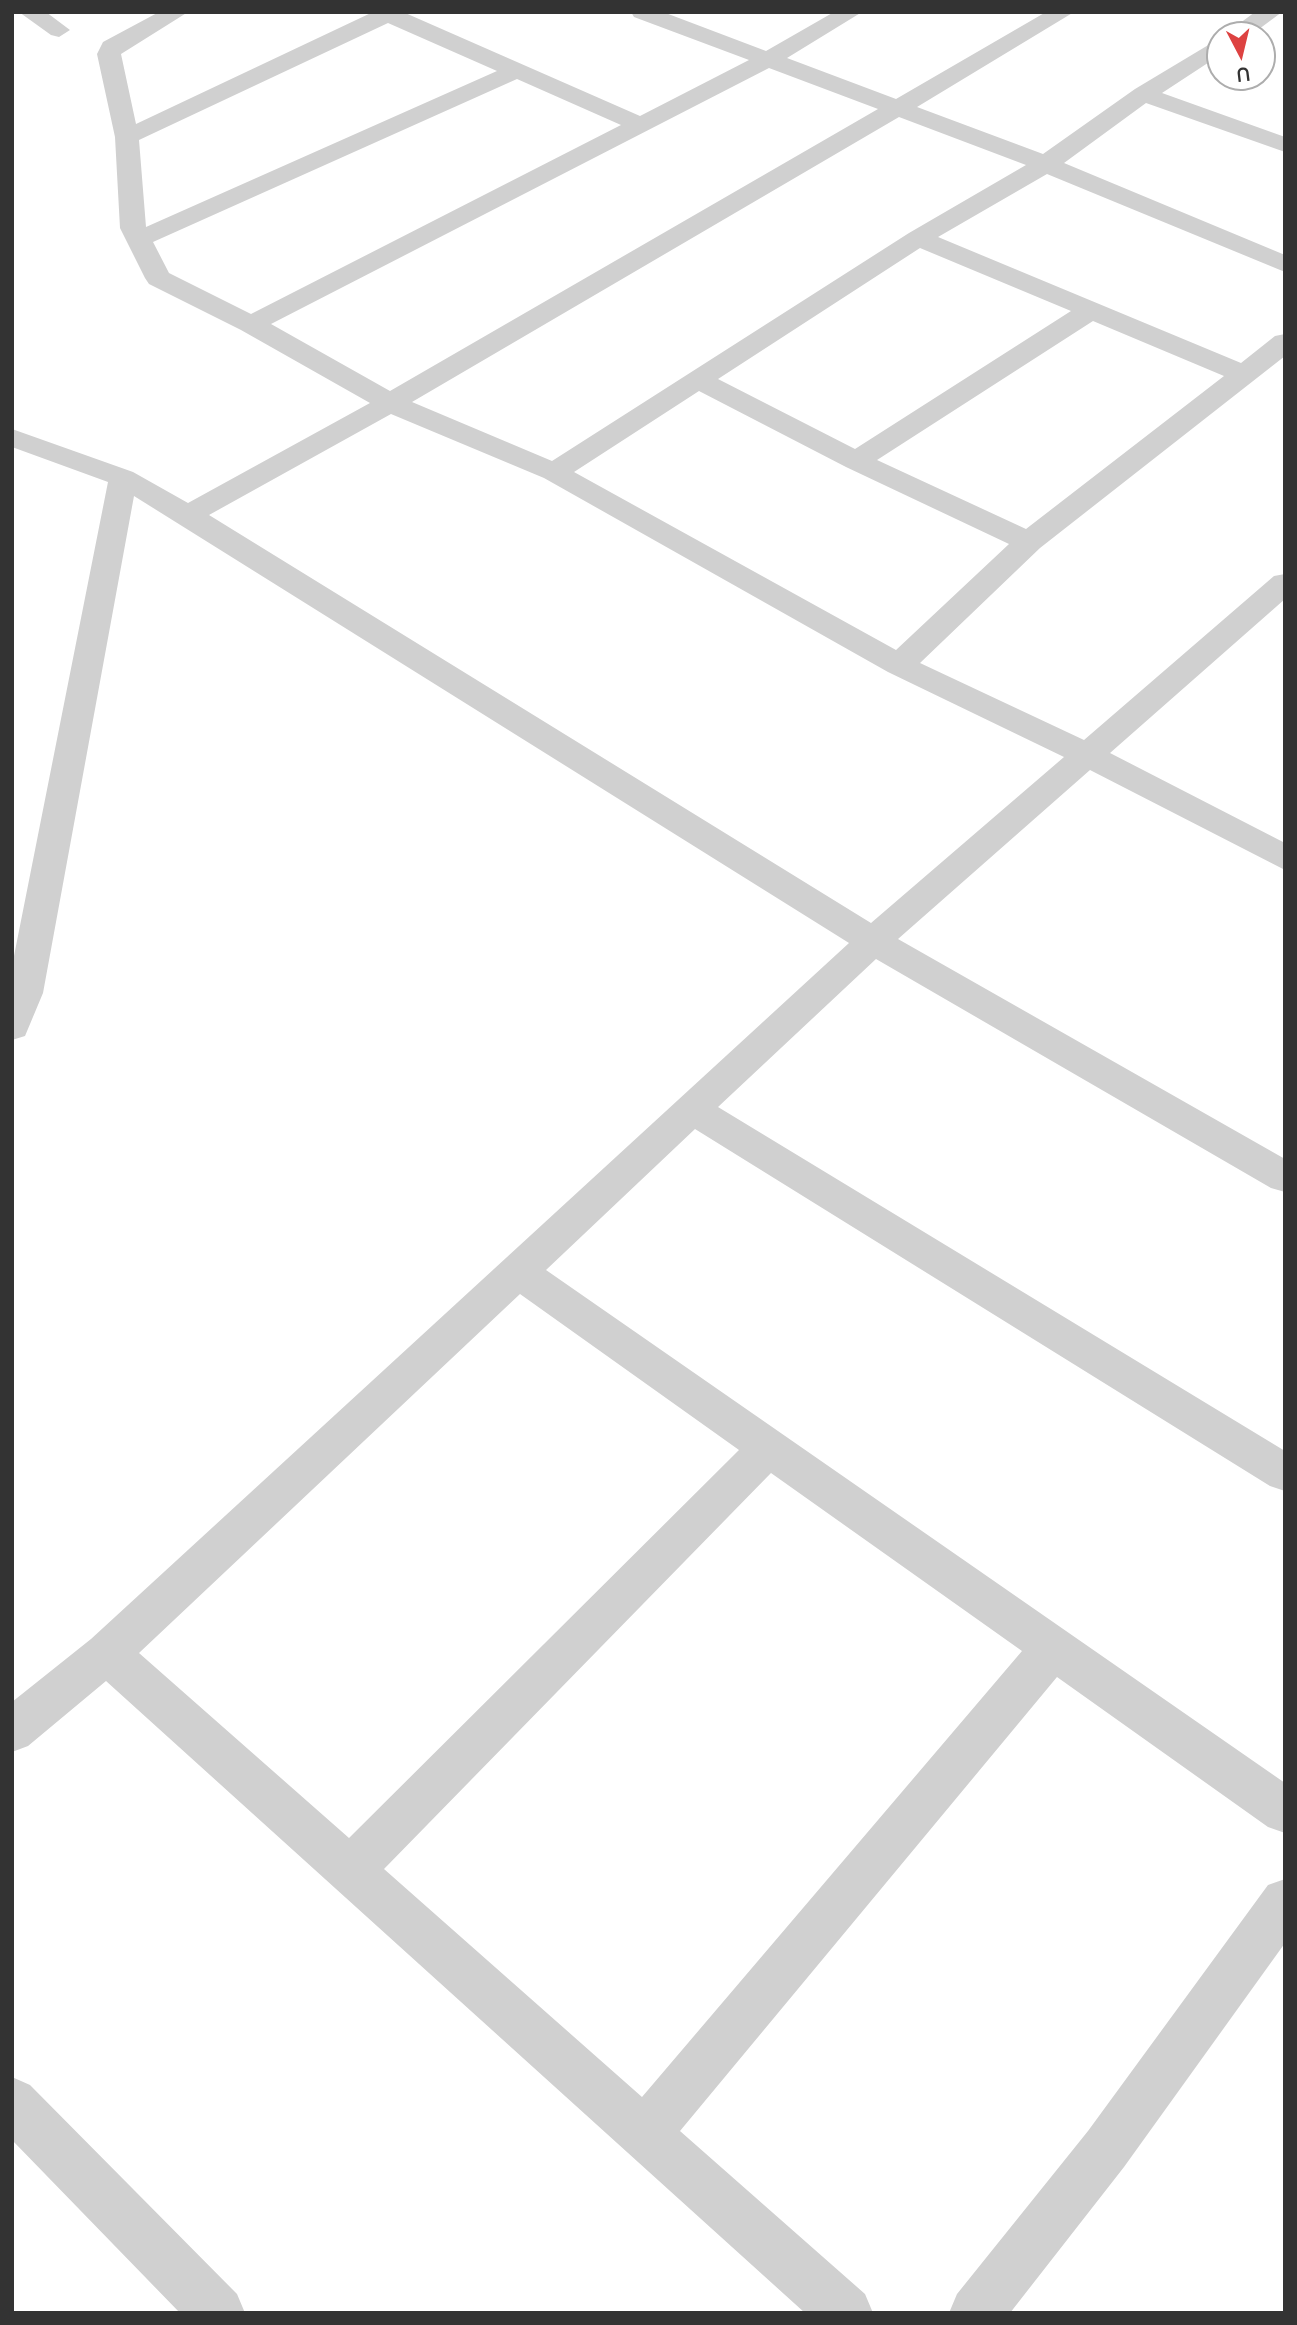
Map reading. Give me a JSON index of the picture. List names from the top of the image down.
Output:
{
  "north": "bottom"
}
